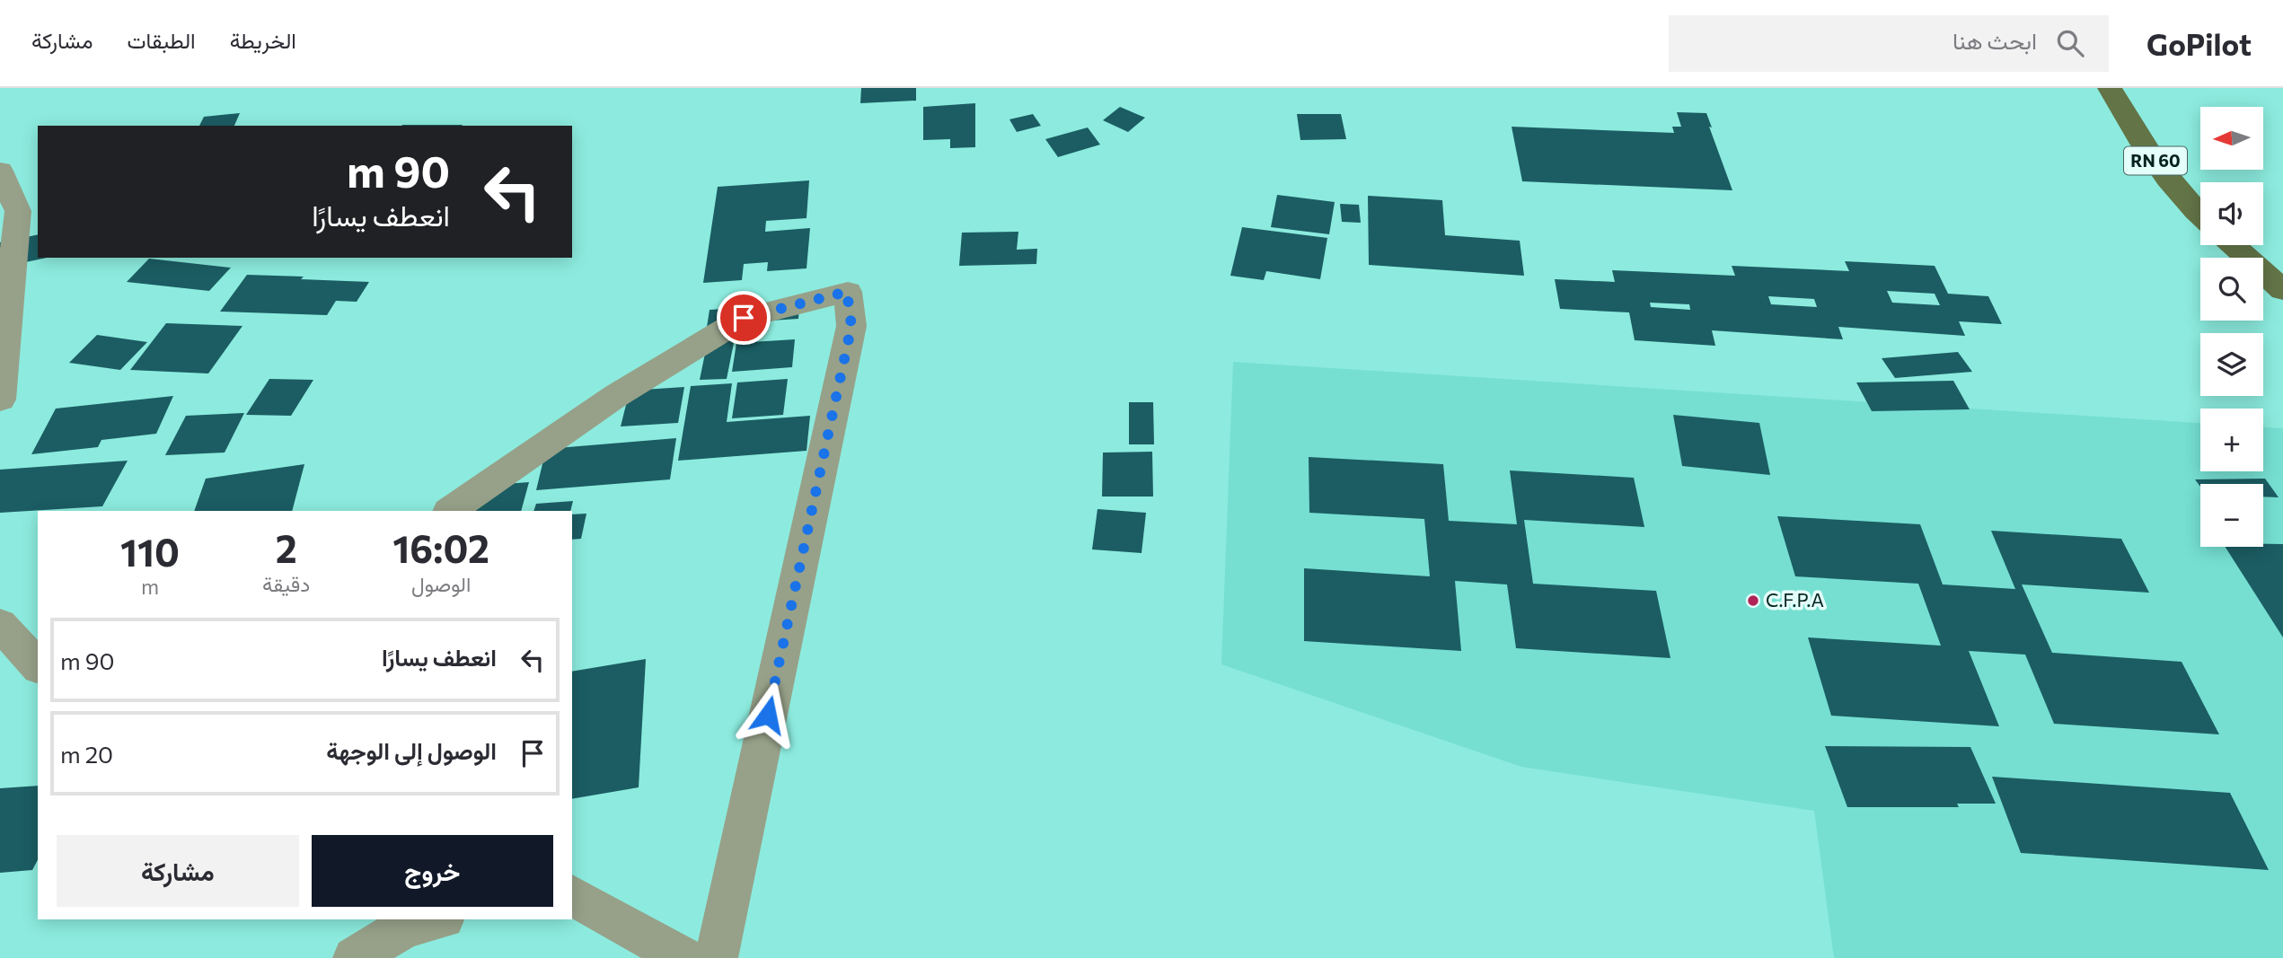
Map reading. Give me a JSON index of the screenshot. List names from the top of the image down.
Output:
{
  "streets": {
    "main road": ["RN 60"]
  },
  "places": ["C.F.P.A"],
  "north": "left",
  "page": {
    "header": "GoPilot",
    "search": "ابحث هنا",
    "nav": ["الخريطة", "الطبقات", "مشاركة"],
    "map_buttons": ["+", "−"],
    "turn": ["90 m", "انعطف يسارًا"],
    "eta": [
      "16:02",
      "الوصول",
      "2",
      "دقيقة",
      "110",
      "m"
    ],
    "list": [
      {
        "name": "انعطف يسارًا",
        "value": "90 m"
      },
      {
        "name": "الوصول إلى الوجهة",
        "value": "20 m"
      }
    ],
    "buttons": ["خروج", "مشاركة"]
  }
}
